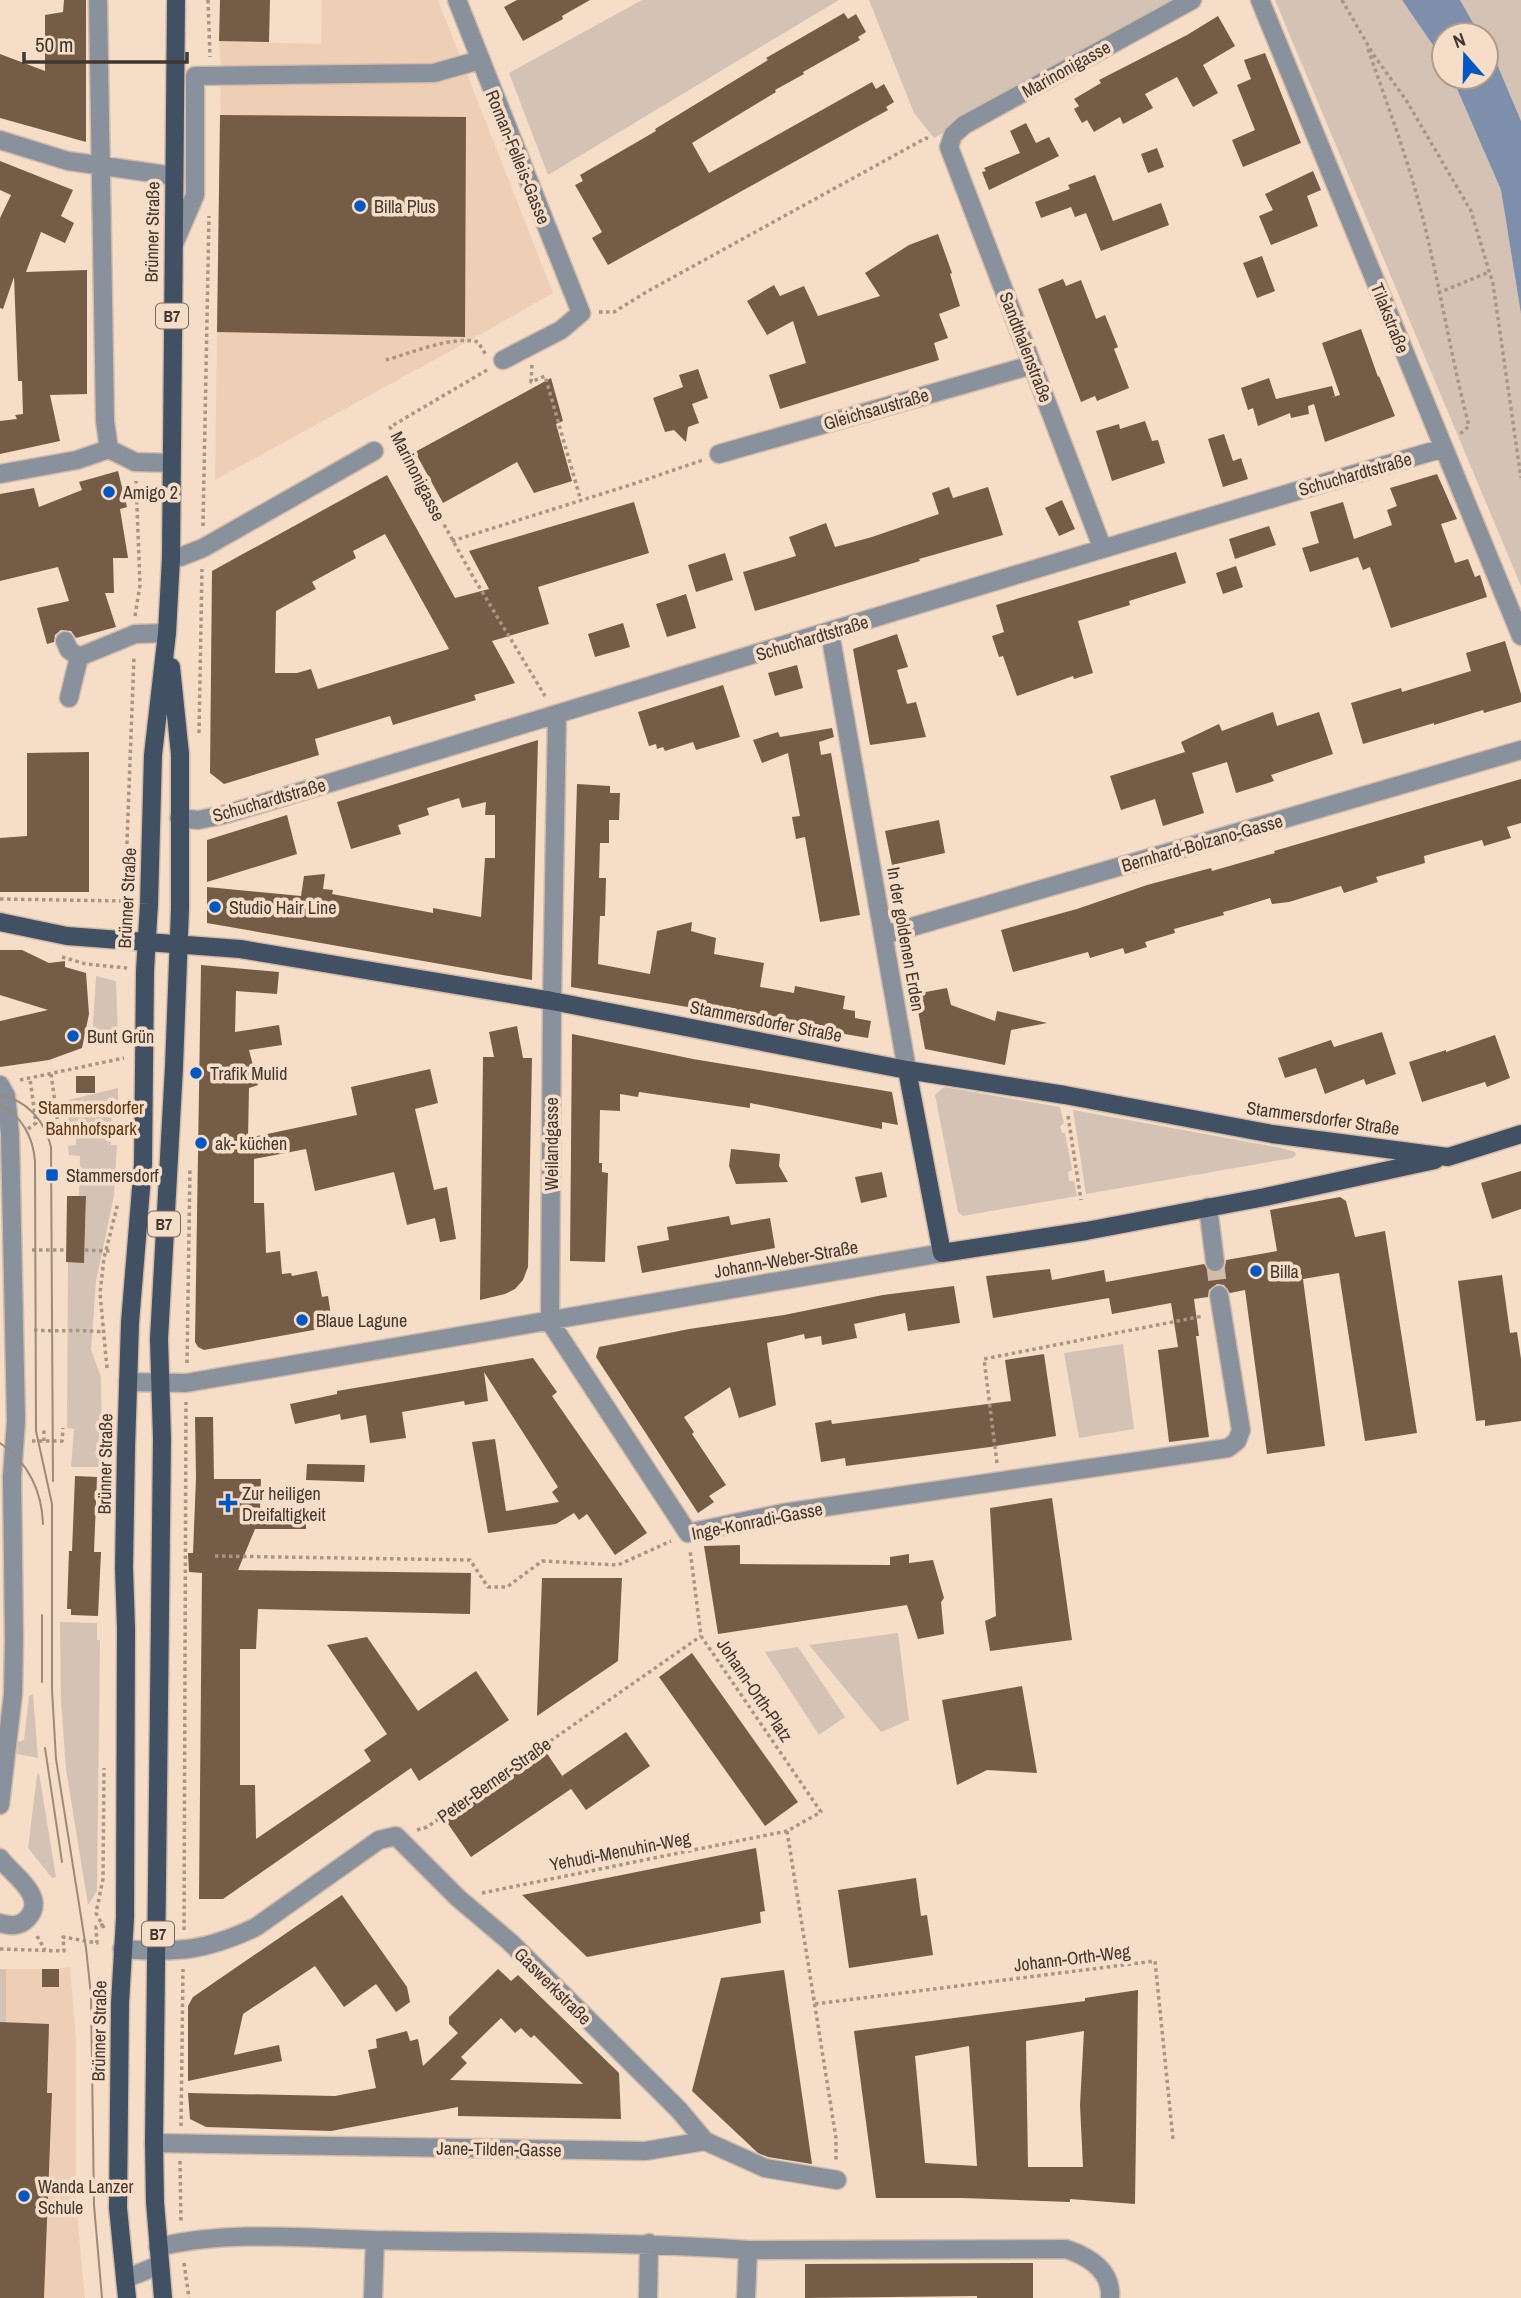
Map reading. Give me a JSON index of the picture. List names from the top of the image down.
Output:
{
  "streets": {
    "main road": [
      "Brünner Straße",
      "B7",
      "In der goldenen Erden",
      "Stammersdorfer Straße",
      "Johann-Weber-Straße"
    ],
    "street": [
      "Marinonigasse",
      "Roman-Felleis-Gasse",
      "Tilakstraße",
      "Sandthalenstraße",
      "Gleichsaustraße",
      "Schuchardtstraße",
      "Bernhard-Bolzano-Gasse",
      "Weilandgasse",
      "Inge-Konradi-Gasse",
      "Gaswerkstraße",
      "Jane-Tilden-Gasse"
    ],
    "path": [
      "Johann-Orth-Platz",
      "Peter-Berner-Straße",
      "Yehudi-Menuhin-Weg",
      "Johann-Orth-Weg"
    ]
  },
  "crossings": [
    ["Marinonigasse", "Brünner Straße"],
    ["Marinonigasse", "Sandthalenstraße"],
    ["Marinonigasse", "Schuchardtstraße"],
    ["Marinonigasse", "Weilandgasse"],
    ["Brünner Straße", "Schuchardtstraße"],
    ["Brünner Straße", "Stammersdorfer Straße"],
    ["Brünner Straße", "Johann-Weber-Straße"],
    ["Brünner Straße", "Jane-Tilden-Gasse"],
    ["Tilakstraße", "Schuchardtstraße"],
    ["Sandthalenstraße", "Gleichsaustraße"],
    ["Sandthalenstraße", "Schuchardtstraße"],
    ["Schuchardtstraße", "In der goldenen Erden"],
    ["Schuchardtstraße", "Weilandgasse"],
    ["Bernhard-Bolzano-Gasse", "In der goldenen Erden"],
    ["In der goldenen Erden", "Stammersdorfer Straße"],
    ["In der goldenen Erden", "Johann-Weber-Straße"],
    ["Stammersdorfer Straße", "Weilandgasse"],
    ["Stammersdorfer Straße", "Johann-Weber-Straße"],
    ["Weilandgasse", "Johann-Weber-Straße"],
    ["Inge-Konradi-Gasse", "Johann-Orth-Platz"],
    ["Johann-Orth-Platz", "Peter-Berner-Straße"],
    ["Johann-Orth-Platz", "Yehudi-Menuhin-Weg"],
    ["Peter-Berner-Straße", "Gaswerkstraße"],
    ["Yehudi-Menuhin-Weg", "Gaswerkstraße"],
    ["Gaswerkstraße", "Jane-Tilden-Gasse"]
  ],
  "parks": ["Stammersdorfer Bahnhofspark"],
  "places": {
    "other": [
      "Billa Plus",
      "Amigo 2",
      "Studio Hair Line",
      "Bunt Grün",
      "Trafik Mulid",
      "ak- küchen",
      "Billa",
      "Blaue Lagune",
      "Wanda Lanzer Schule"
    ],
    "transit": ["Stammersdorf"],
    "health": ["Zur heiligen Dreifaltigkeit"]
  },
  "scale_bar": "50 m",
  "north": "top"
}
